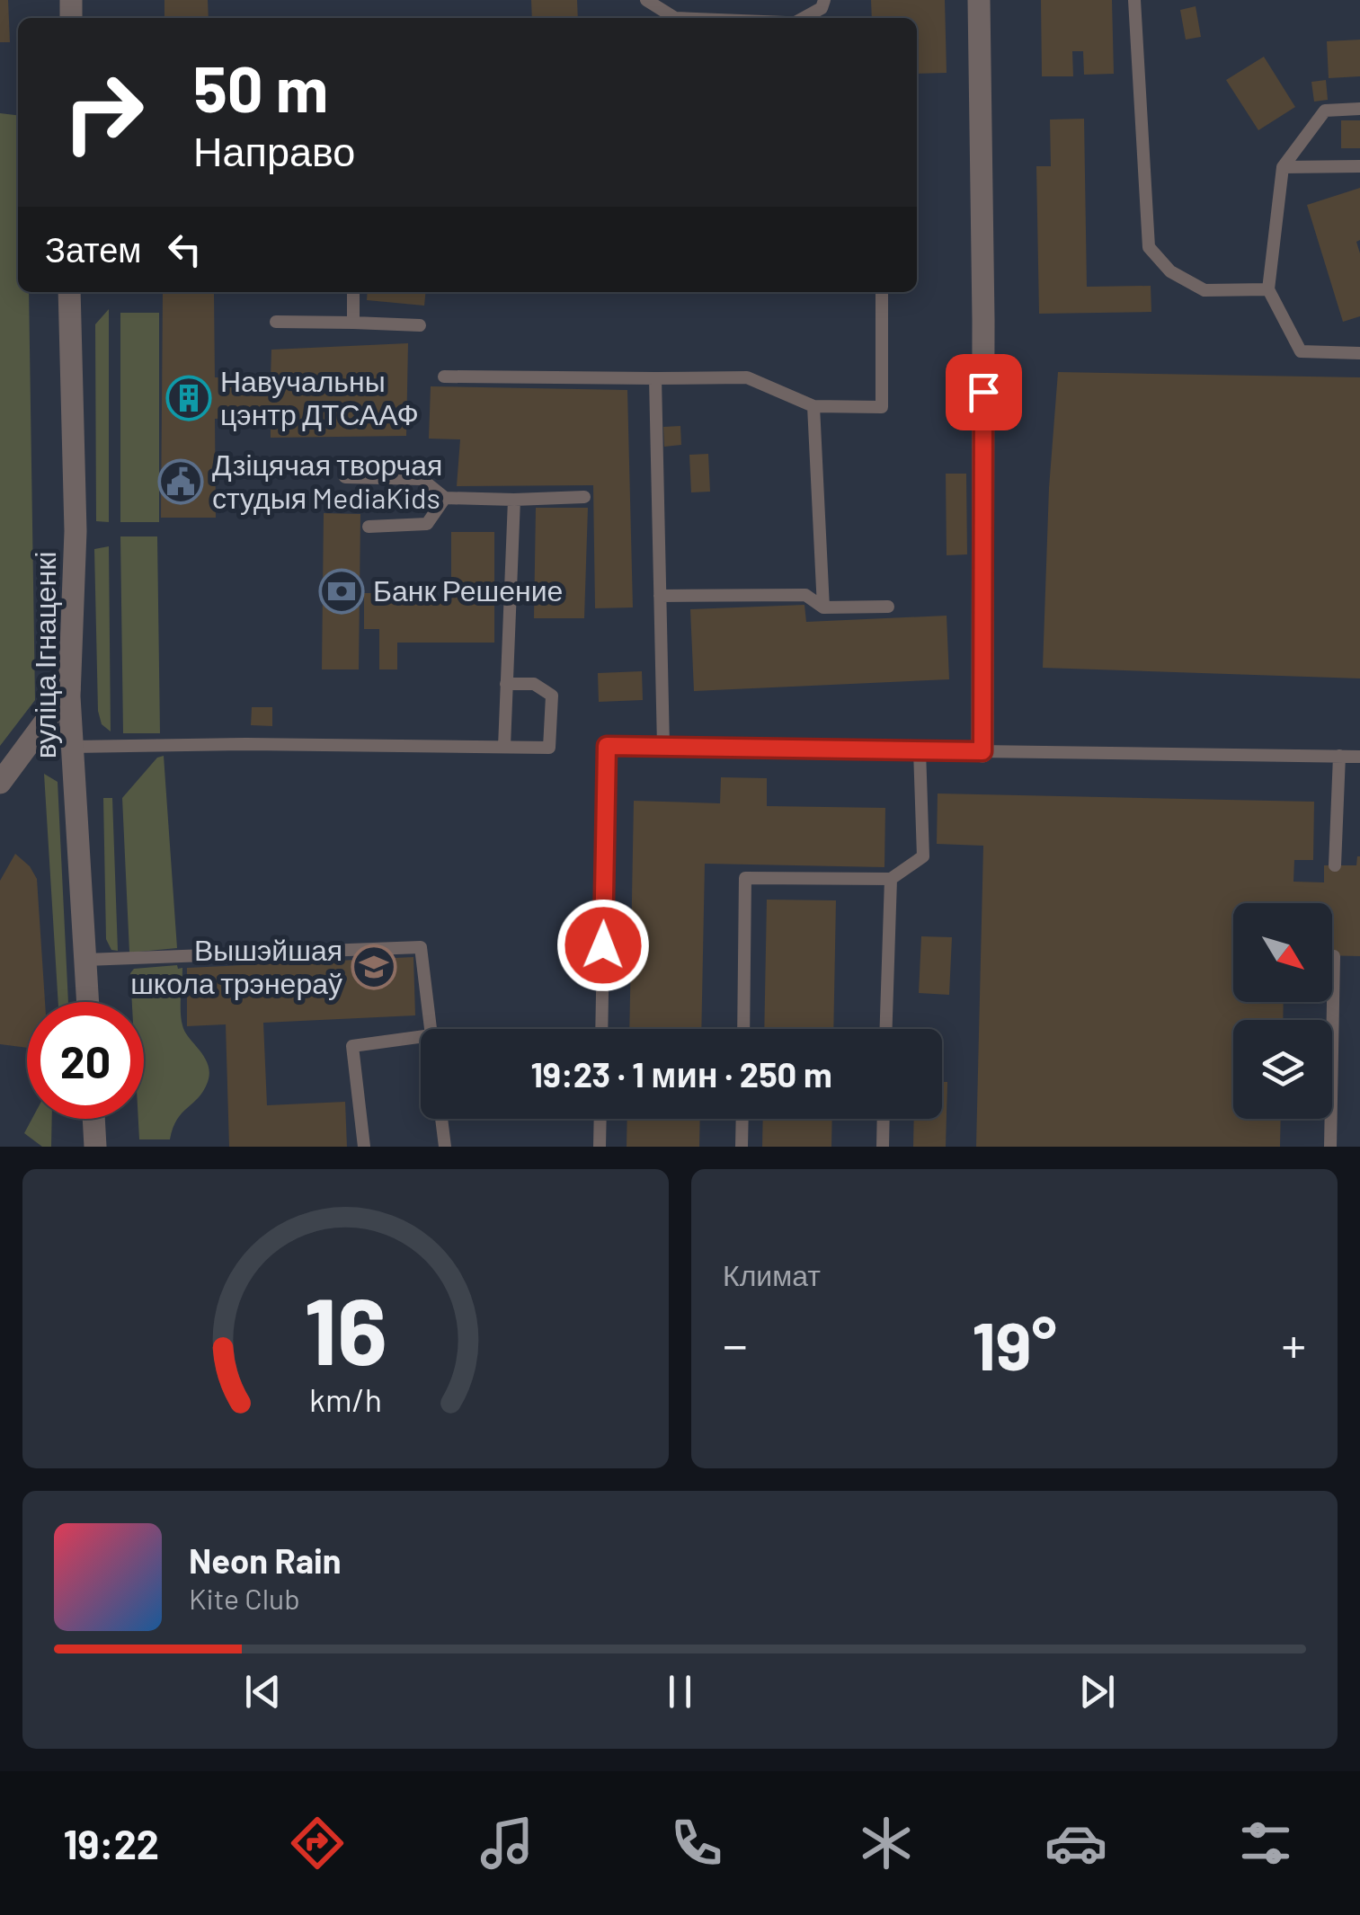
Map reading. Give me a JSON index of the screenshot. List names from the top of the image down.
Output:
{
  "streets": {
    "street": ["вуліца Ігнаценкі"]
  },
  "places": {
    "building": ["Навучальны цэнтр ДТСААФ"],
    "public building": ["Дзіцячая творчая студыя MediaKids"],
    "bank": ["Банк Решение"],
    "school or university": ["Вышэйшая школа трэнераў"]
  },
  "north": "bottom right",
  "page": {
    "turn": ["50 m", "Направо"],
    "then": "Затем",
    "limit": "20",
    "trip": "19:23 · 1 мин · 250 m",
    "tile": "Климат",
    "heat": ["−", "19°", "+"],
    "song": ["Neon Rain", "Kite Club"],
    "tabs": "19:22",
    "gauge": ["16", "km/h"]
  }
}
